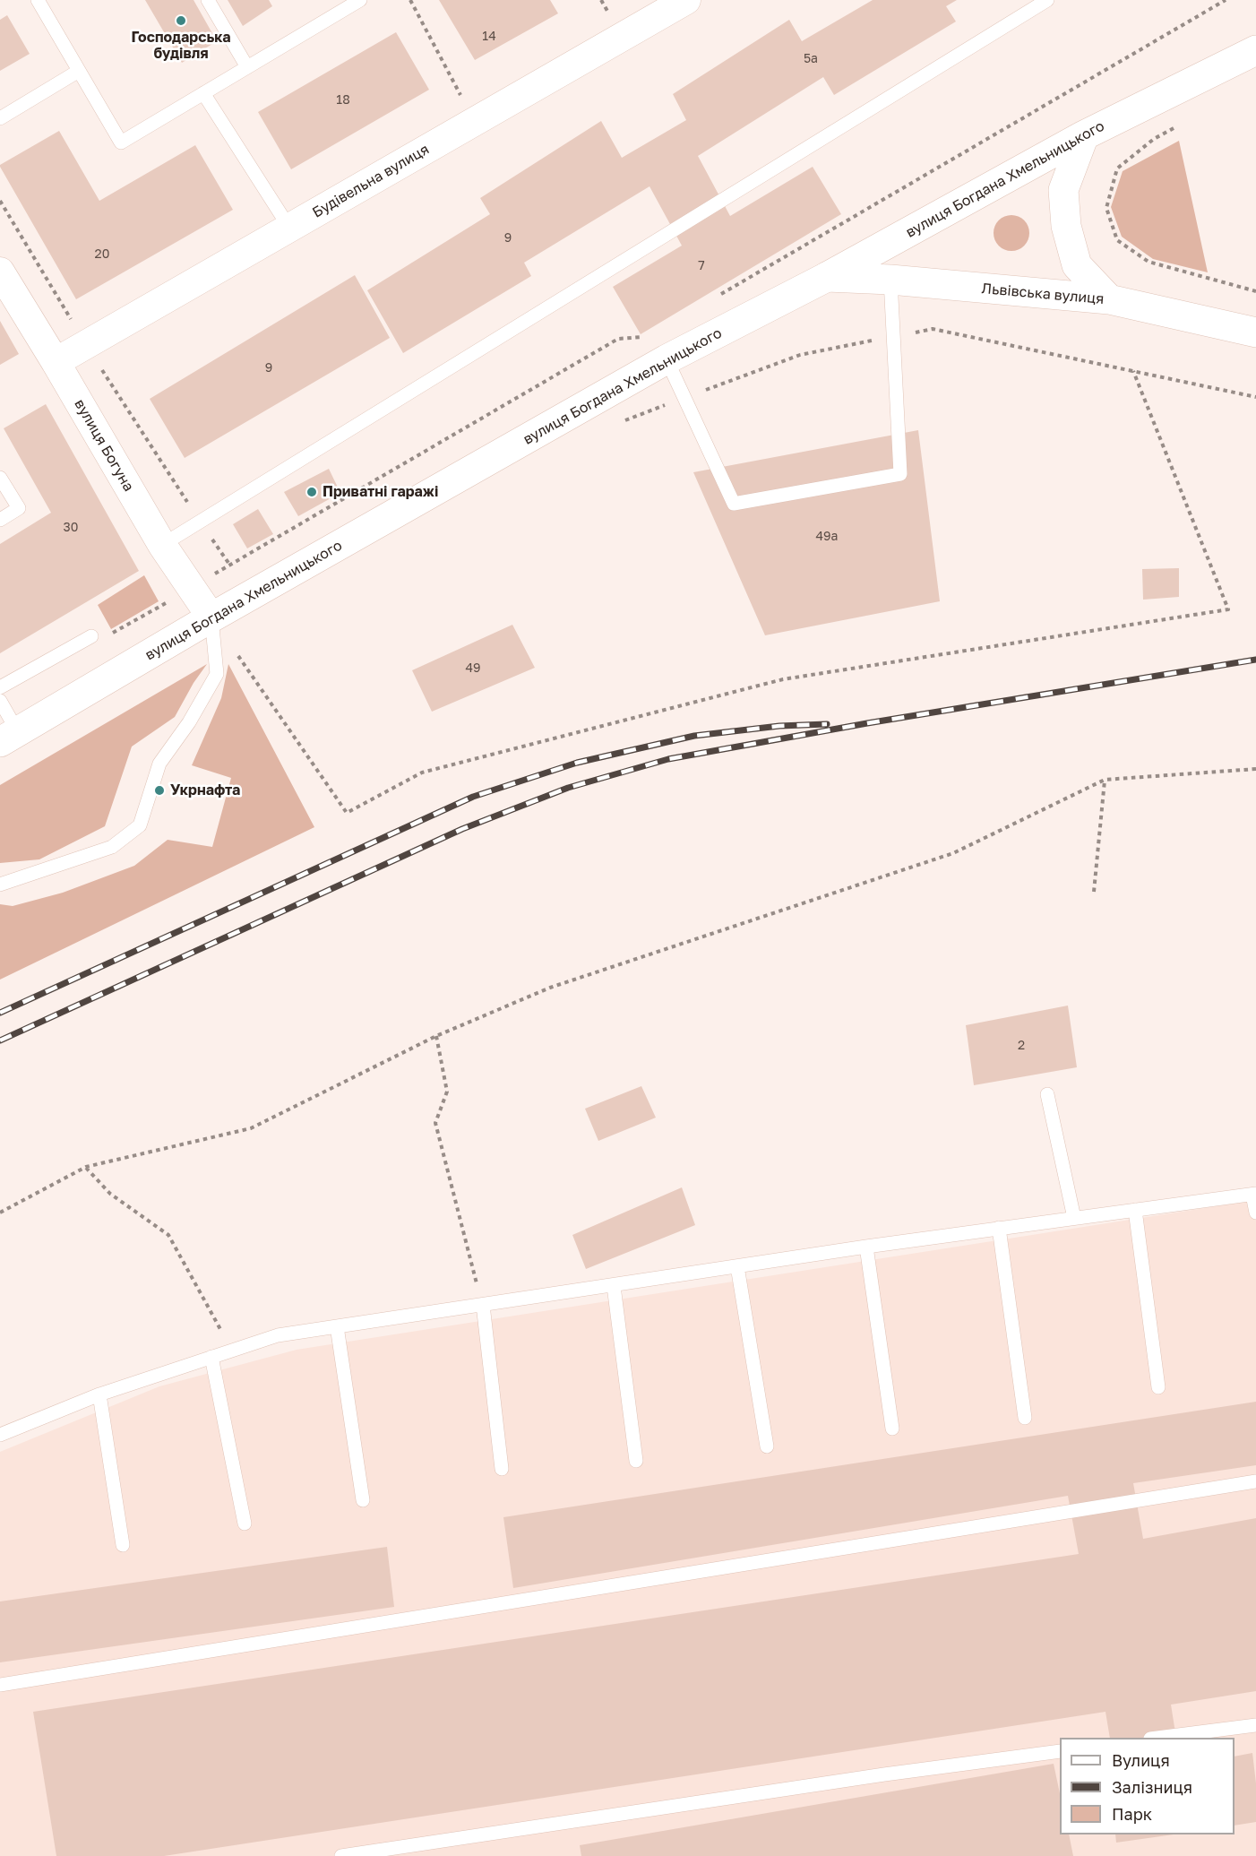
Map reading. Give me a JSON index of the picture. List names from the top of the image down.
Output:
{
  "streets": {
    "main road": ["вулиця Богдана Хмельницького", "Львівська вулиця"],
    "street": ["Будівельна вулиця", "вулиця Богуна"]
  },
  "crossings": [
    ["вулиця Богдана Хмельницького", "Львівська вулиця"],
    ["вулиця Богдана Хмельницького", "вулиця Богуна"],
    ["Будівельна вулиця", "вулиця Богуна"]
  ],
  "places": ["Господарська будівля", "Приватні гаражі", "Укрнафта"],
  "house_numbers": [
    "14",
    "5а",
    "18",
    "9",
    "20",
    "7",
    "9",
    "30",
    "49а",
    "49",
    "2"
  ],
  "legend": ["Вулиця", "Залізниця", "Парк"]
}
